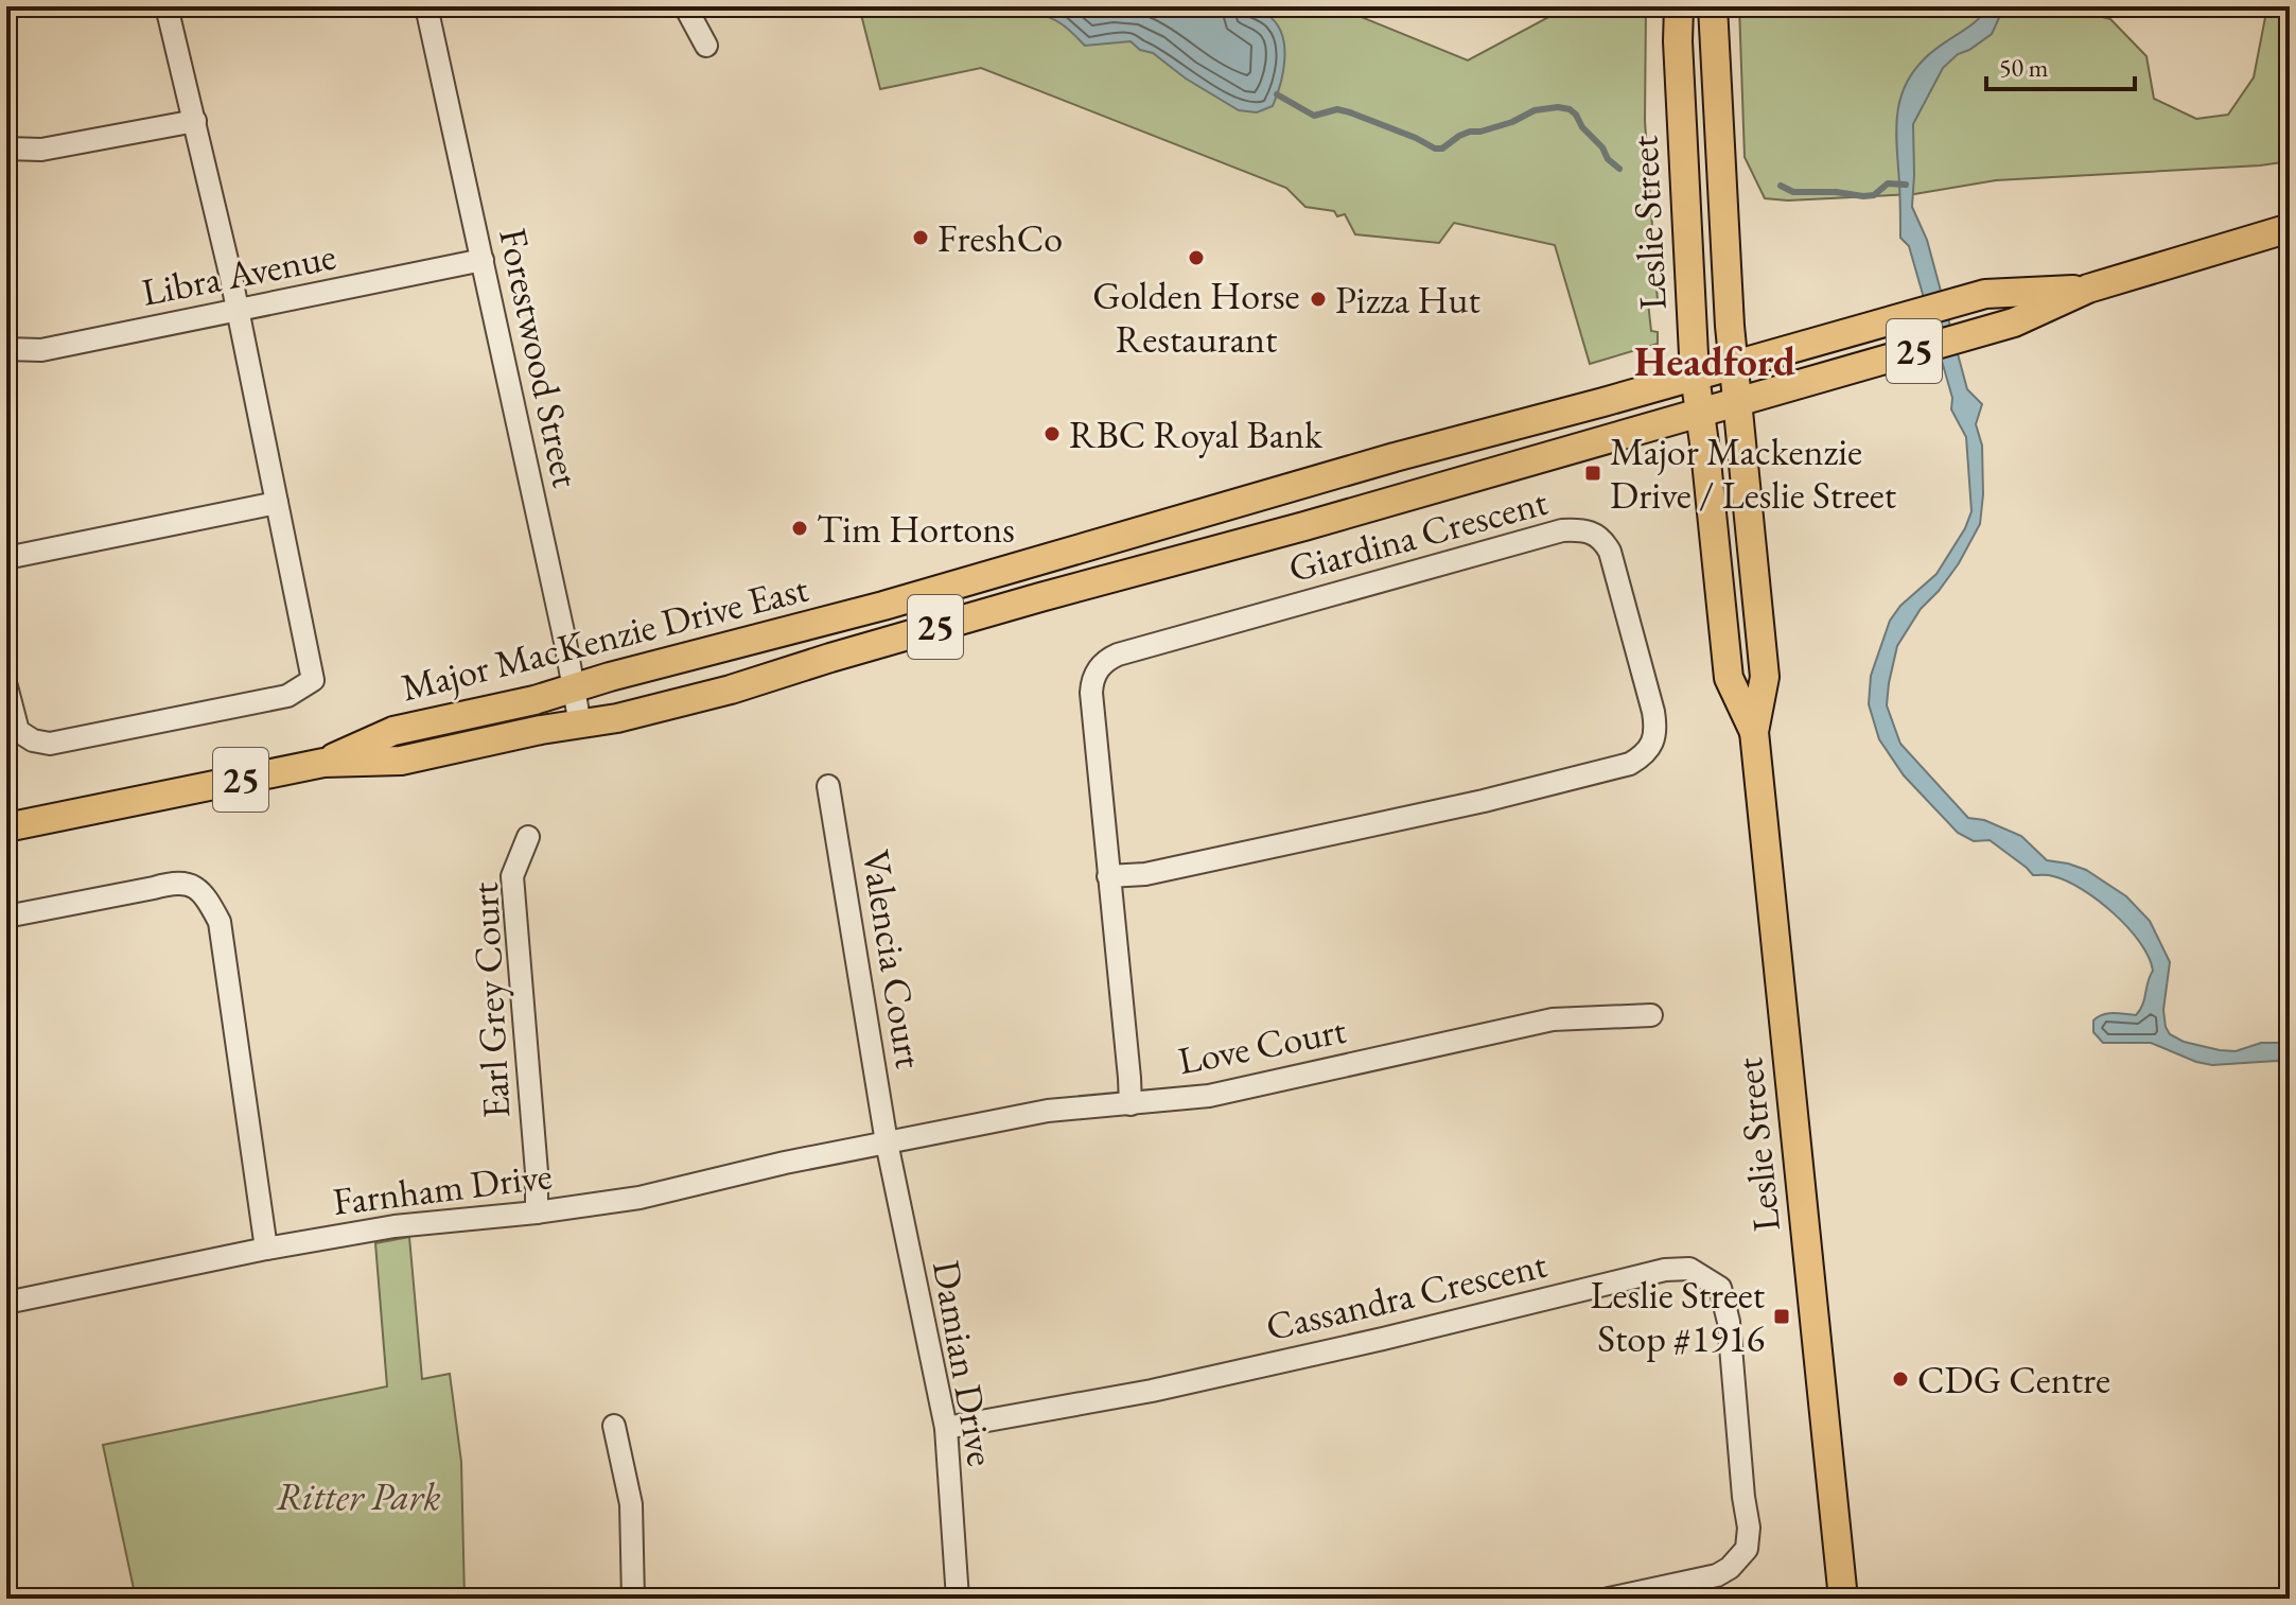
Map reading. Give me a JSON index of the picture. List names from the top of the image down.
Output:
{
  "streets": {
    "main road": ["Leslie Street", "25", "Major MacKenzie Drive East"],
    "street": [
      "Libra Avenue",
      "Forestwood Street",
      "Giardina Crescent",
      "Valencia Court",
      "Earl Grey Court",
      "Love Court",
      "Farnham Drive",
      "Cassandra Crescent",
      "Damian Drive"
    ]
  },
  "crossings": [
    ["Leslie Street", "Major MacKenzie Drive East"],
    ["Libra Avenue", "Forestwood Street"],
    ["Forestwood Street", "Major MacKenzie Drive East"],
    ["Giardina Crescent", "Love Court"],
    ["Valencia Court", "Love Court"],
    ["Valencia Court", "Farnham Drive"],
    ["Valencia Court", "Damian Drive"],
    ["Earl Grey Court", "Farnham Drive"],
    ["Love Court", "Farnham Drive"],
    ["Love Court", "Damian Drive"],
    ["Farnham Drive", "Damian Drive"],
    ["Cassandra Crescent", "Damian Drive"]
  ],
  "districts": ["Headford"],
  "parks": ["Ritter Park"],
  "places": {
    "other": [
      "FreshCo",
      "Golden Horse Restaurant",
      "Pizza Hut",
      "RBC Royal Bank",
      "Tim Hortons",
      "CDG Centre"
    ],
    "transit": ["Major Mackenzie Drive / Leslie Street", "Leslie Street Stop #1916"]
  },
  "scale_bar": "50 m"
}
